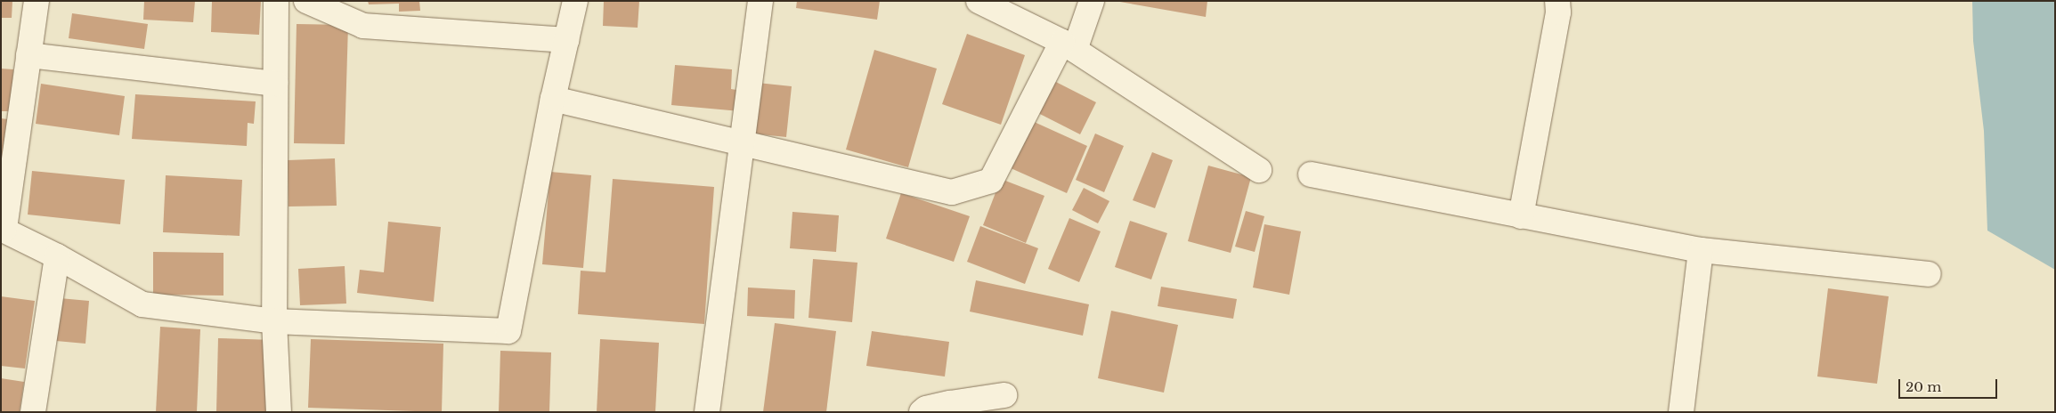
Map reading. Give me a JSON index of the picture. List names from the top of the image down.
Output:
{
  "scale_bar": "20 m"
}
